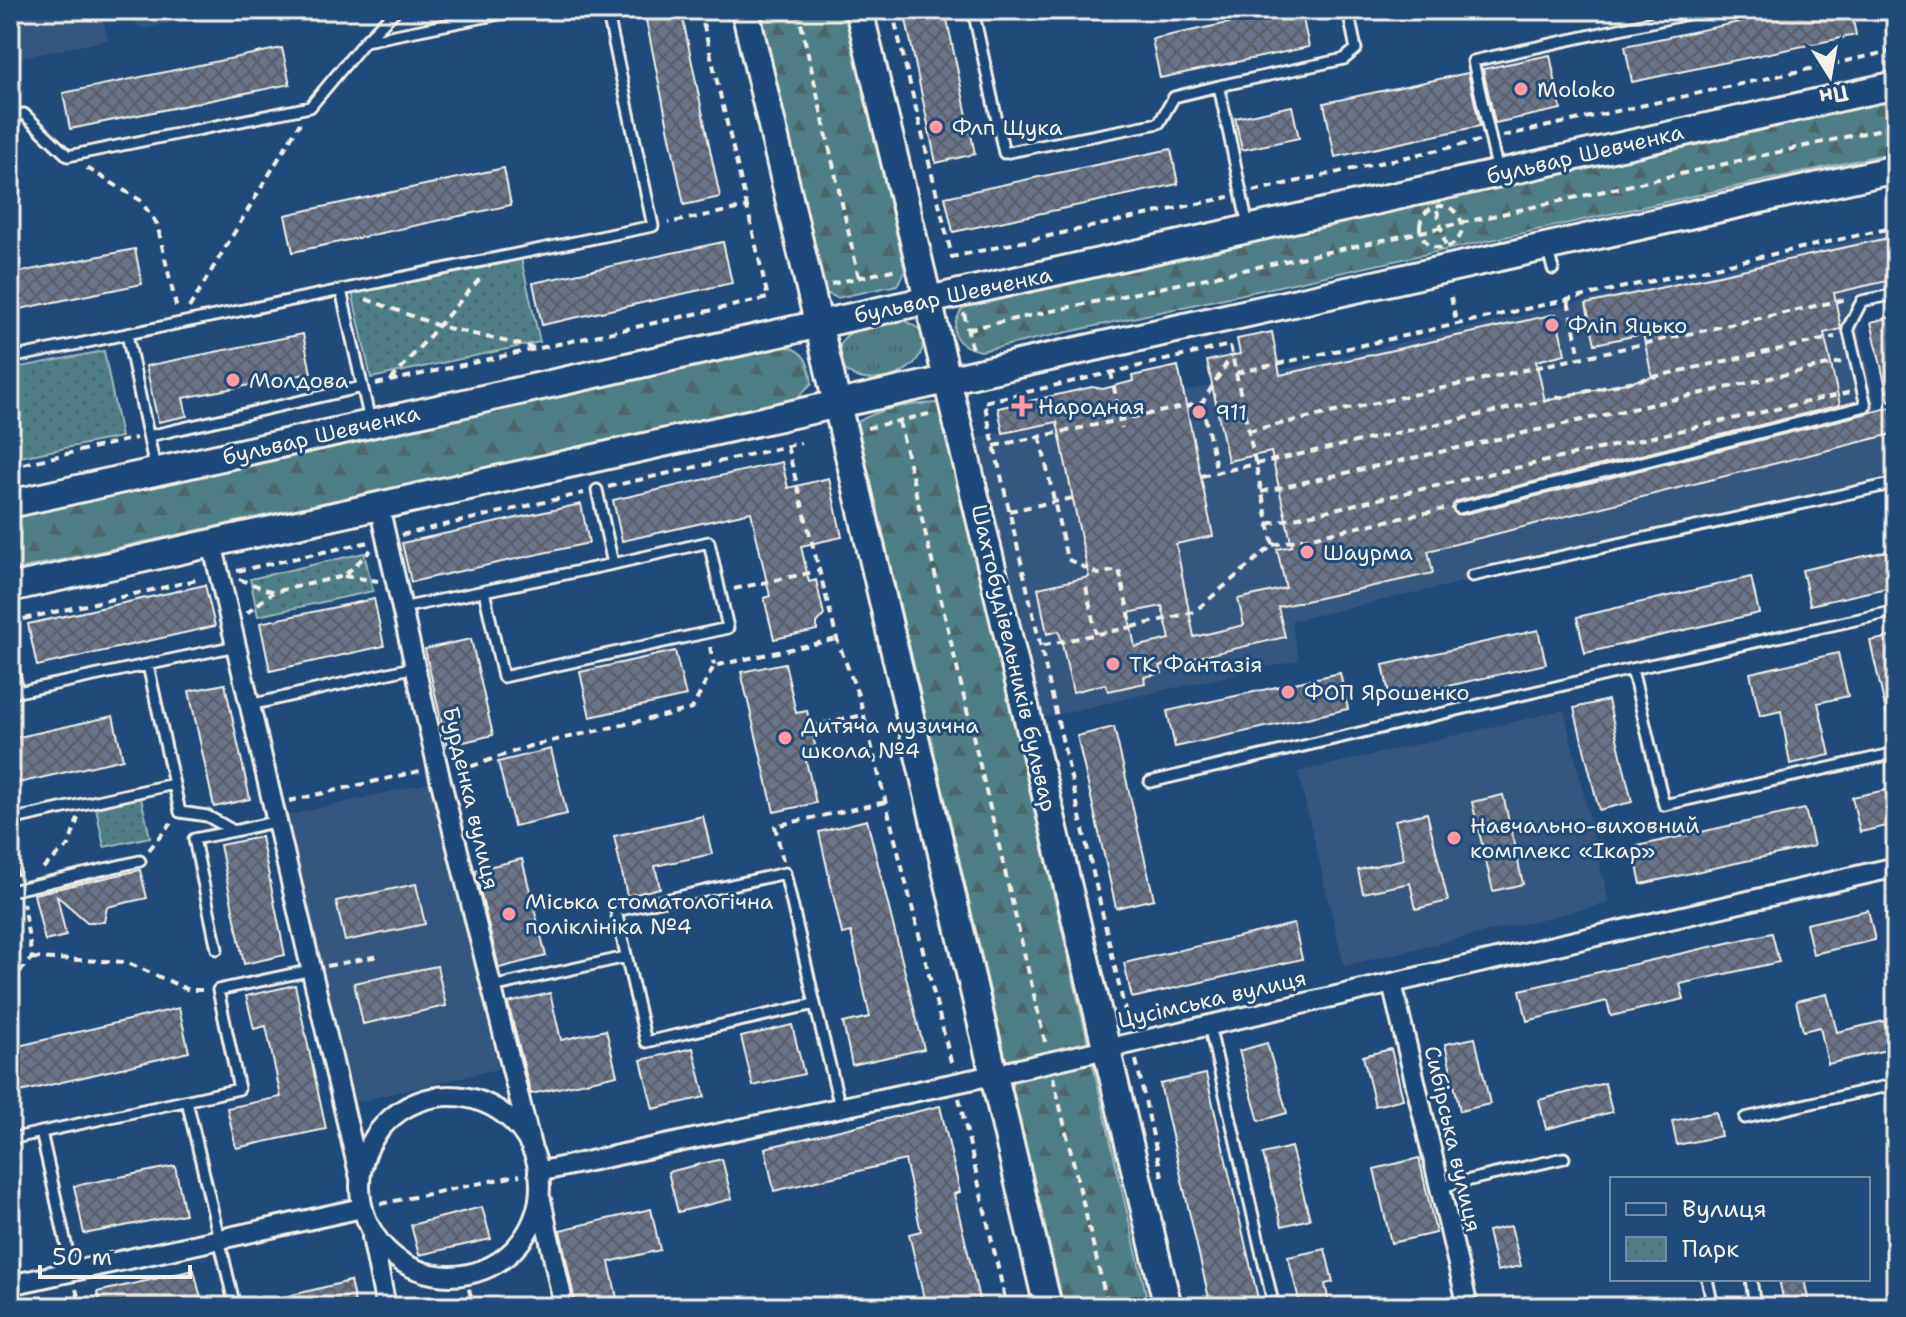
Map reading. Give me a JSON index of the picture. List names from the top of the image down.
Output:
{
  "streets": {
    "main road": ["бульвар Шевченка", "Шахтобудівельників бульвар"],
    "street": ["Бурденка вулиця", "Цусімська вулиця", "Сибірська вулиця"]
  },
  "crossings": [
    ["бульвар Шевченка", "Шахтобудівельників бульвар"],
    ["Шахтобудівельників бульвар", "Цусімська вулиця"],
    ["Бурденка вулиця", "Цусімська вулиця"],
    ["Цусімська вулиця", "Сибірська вулиця"]
  ],
  "places": {
    "other": [
      "Moloko",
      "Флп Щука",
      "Фліп Яцько",
      "Молдова",
      "911",
      "Шаурма",
      "ТК Фантазія",
      "ФОП Ярошенко",
      "Дитяча музична школа №4",
      "Навчально-виховний комплекс «Ікар»",
      "Міська стоматологічна поліклініка №4"
    ],
    "health": ["Народная"]
  },
  "legend": ["Вулиця", "Парк"],
  "scale_bar": "50 m",
  "north": "bottom"
}
